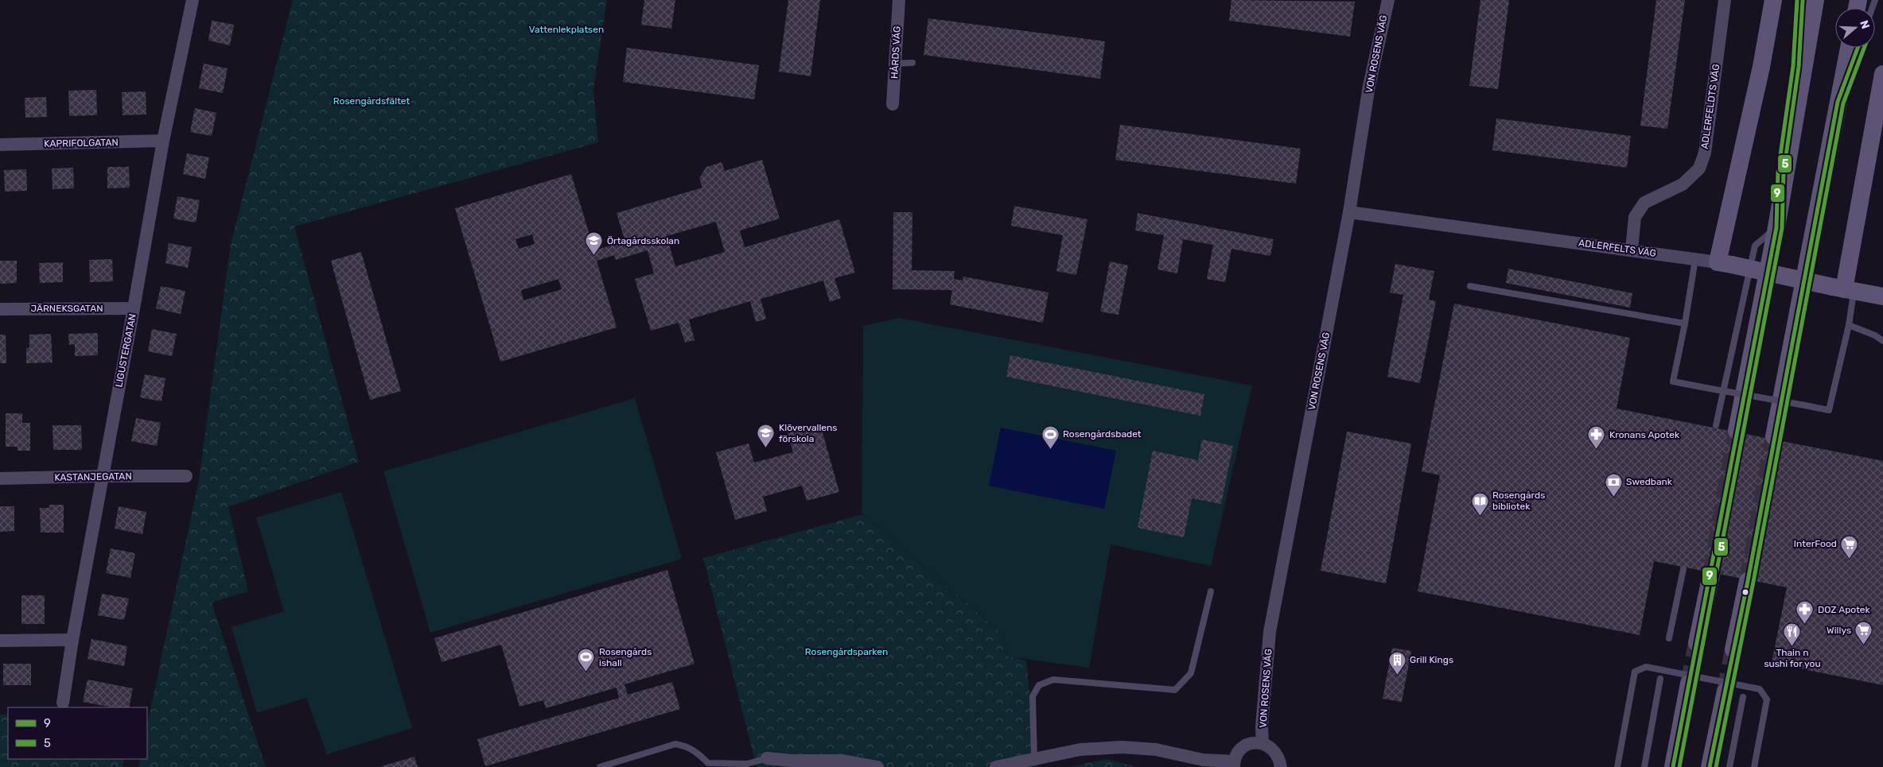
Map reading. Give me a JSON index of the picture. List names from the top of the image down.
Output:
{
  "streets": {
    "main road": ["ADLERFELTS VÄG"],
    "street": [
      "HÅRDS VÄG",
      "VON ROSENS VÄG",
      "ADLERFELDTS VÄG",
      "KAPRIFOLGATAN",
      "JÄRNEKSGATAN",
      "LIGUSTERGATAN",
      "KASTANJEGATAN"
    ]
  },
  "crossings": [
    ["VON ROSENS VÄG", "ADLERFELTS VÄG"],
    ["ADLERFELDTS VÄG", "ADLERFELTS VÄG"],
    ["KAPRIFOLGATAN", "LIGUSTERGATAN"],
    ["JÄRNEKSGATAN", "LIGUSTERGATAN"],
    ["LIGUSTERGATAN", "KASTANJEGATAN"]
  ],
  "parks": ["Vattenlekplatsen", "Rosengårdsfältet", "Rosengårdsparken"],
  "places": {
    "school or university": ["Örtagårdsskolan", "Klövervallens förskola"],
    "sports": ["Rosengårdsbadet", "Rosengårds ishall"],
    "pharmacy": ["Kronans Apotek", "DOZ Apotek"],
    "bank": ["Swedbank"],
    "library": ["Rosengårds bibliotek"],
    "supermarket": ["InterFood", "Willys"],
    "restaurant": ["Thain n sushi for you"],
    "building": ["Grill Kings"]
  },
  "lines": ["transit line 9", "transit line 5"],
  "legend": ["9", "5"],
  "north": "right"
}
